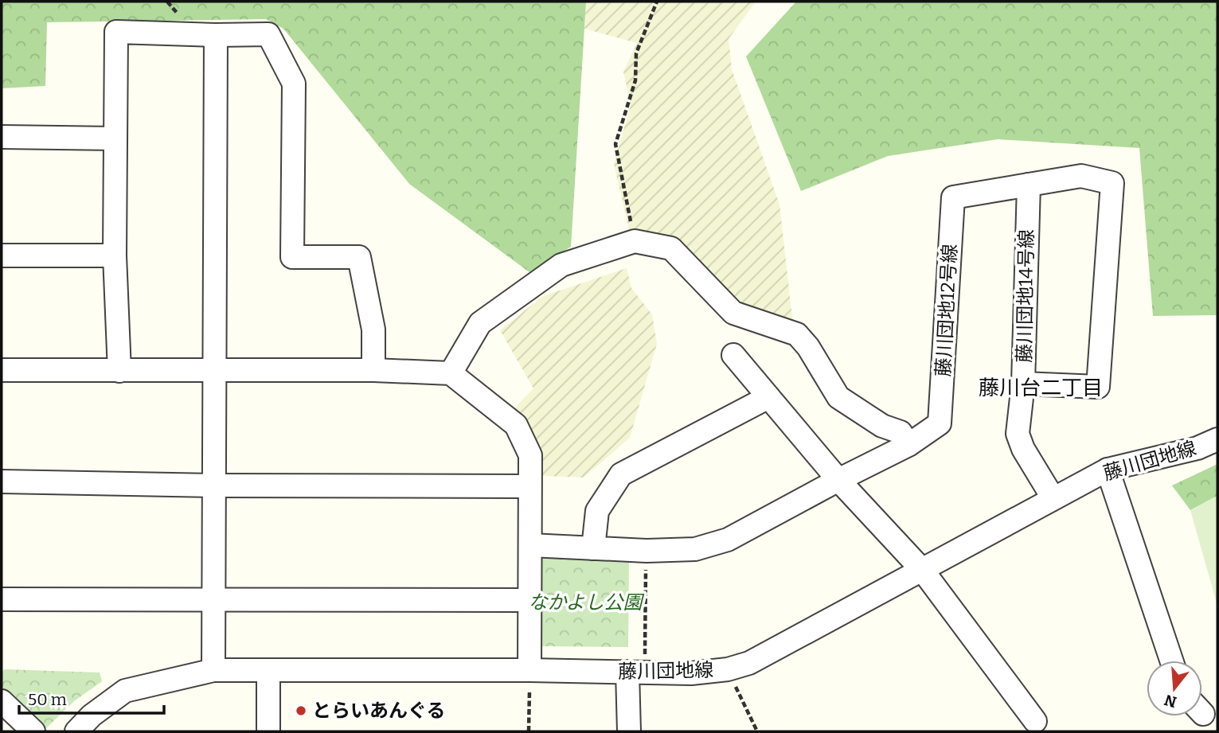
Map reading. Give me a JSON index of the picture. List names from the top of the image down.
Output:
{
  "streets": {
    "street": ["藤川団地14号線", "藤川団地12号線", "藤川団地線"]
  },
  "crossings": [
    ["藤川団地14号線", "藤川団地12号線"],
    ["藤川団地14号線", "藤川団地線"]
  ],
  "districts": ["藤川台二丁目"],
  "parks": ["なかよし公園"],
  "places": ["とらいあんぐる"],
  "scale_bar": "50 m",
  "north": "bottom"
}
